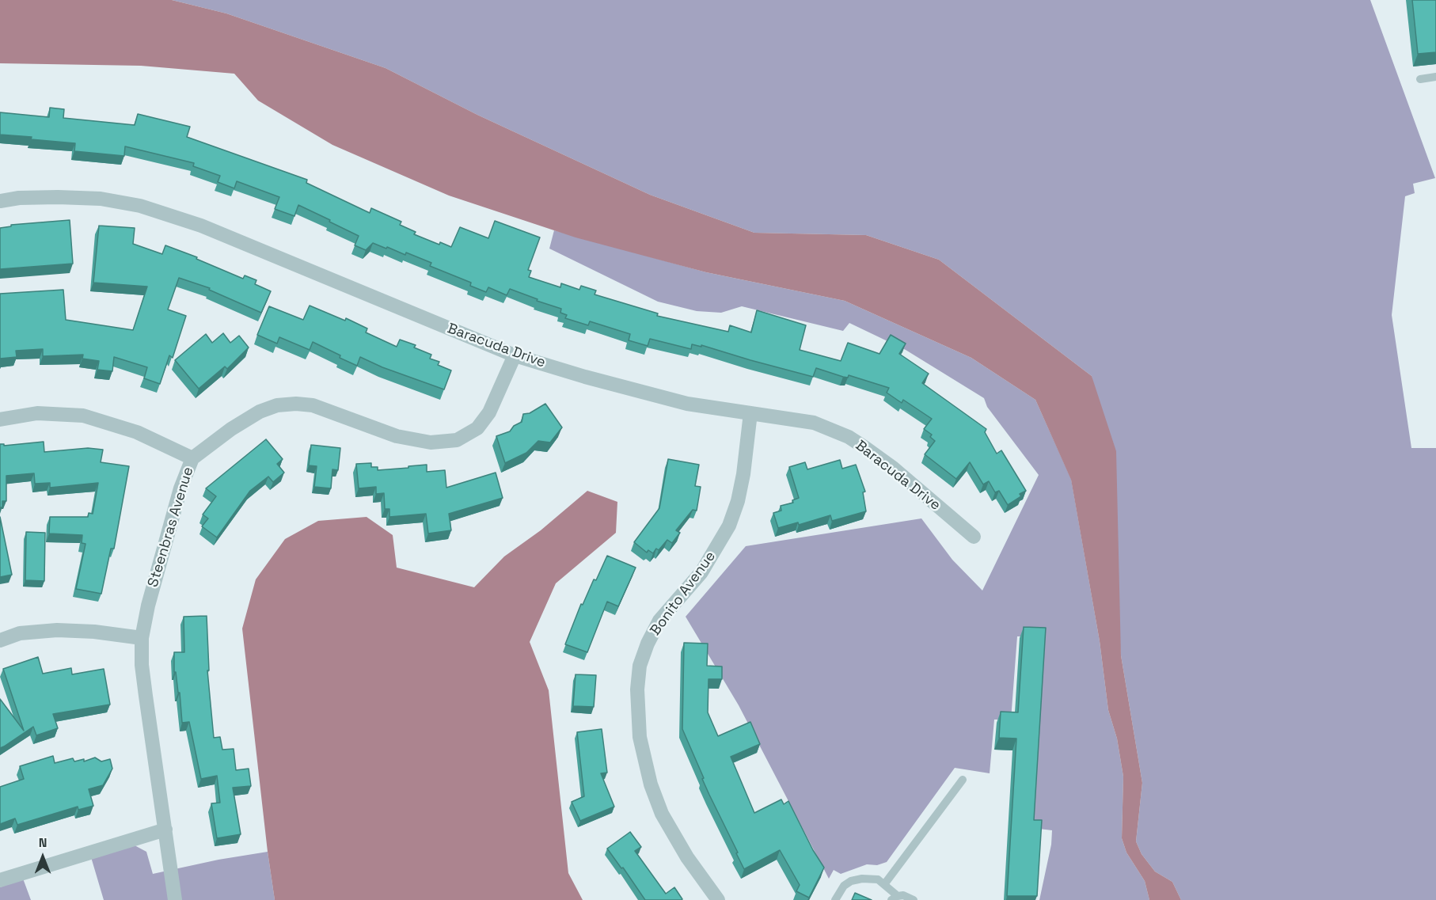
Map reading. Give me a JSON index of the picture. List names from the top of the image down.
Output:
{
  "streets": {
    "street": ["Baracuda Drive", "Steenbras Avenue", "Bonito Avenue"]
  },
  "crossings": [
    ["Baracuda Drive", "Steenbras Avenue"],
    ["Baracuda Drive", "Bonito Avenue"]
  ],
  "north": "top"
}
